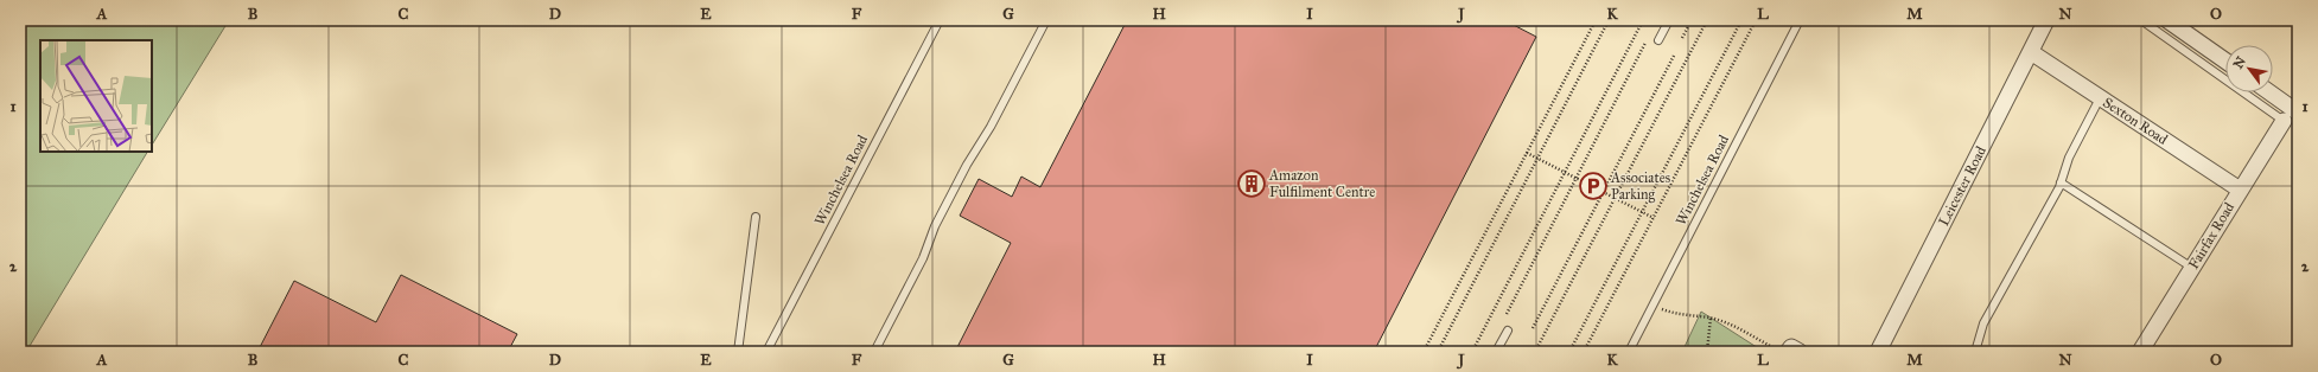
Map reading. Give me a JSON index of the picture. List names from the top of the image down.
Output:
{
  "streets": {
    "street": ["Sexton Road", "Leicester Road", "Fairfax Road"],
    "lane": ["Winchelsea Road"]
  },
  "crossings": [
    ["Sexton Road", "Leicester Road"],
    ["Sexton Road", "Fairfax Road"]
  ],
  "places": {
    "building": ["Amazon Fulfilment Centre"],
    "parking": ["Associates Parking"]
  },
  "north": "top left",
  "grid": {
    "columns": [
      "A",
      "B",
      "C",
      "D",
      "E",
      "F",
      "G",
      "H",
      "I",
      "J",
      "K",
      "L",
      "M",
      "N",
      "O"
    ],
    "rows": ["1", "2"]
  }
}
